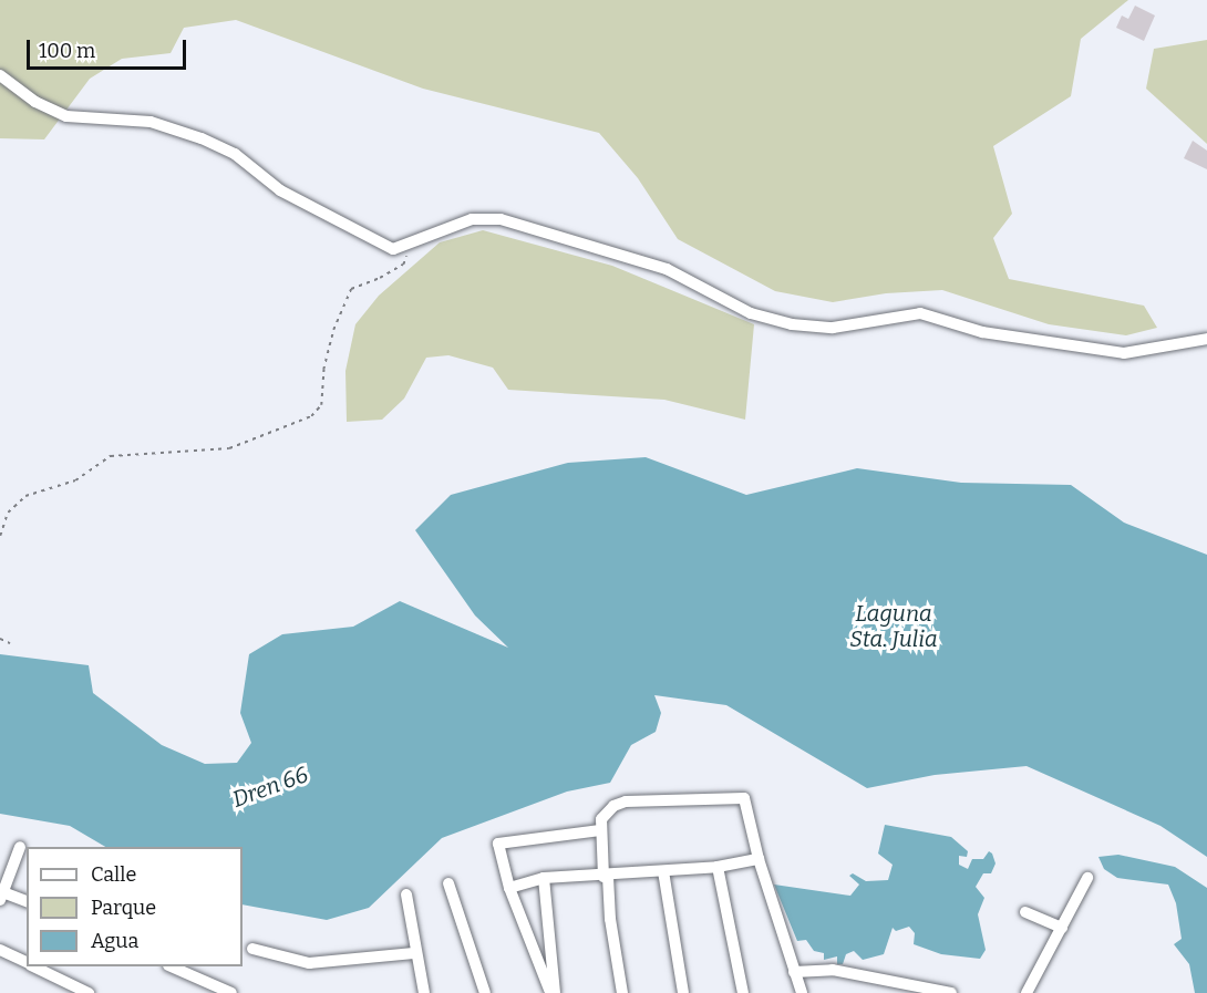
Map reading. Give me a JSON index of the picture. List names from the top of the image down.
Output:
{
  "water": ["Laguna Sta. Julia", "Dren 66"],
  "legend": ["Calle", "Parque", "Agua"],
  "scale_bar": "100 m"
}
